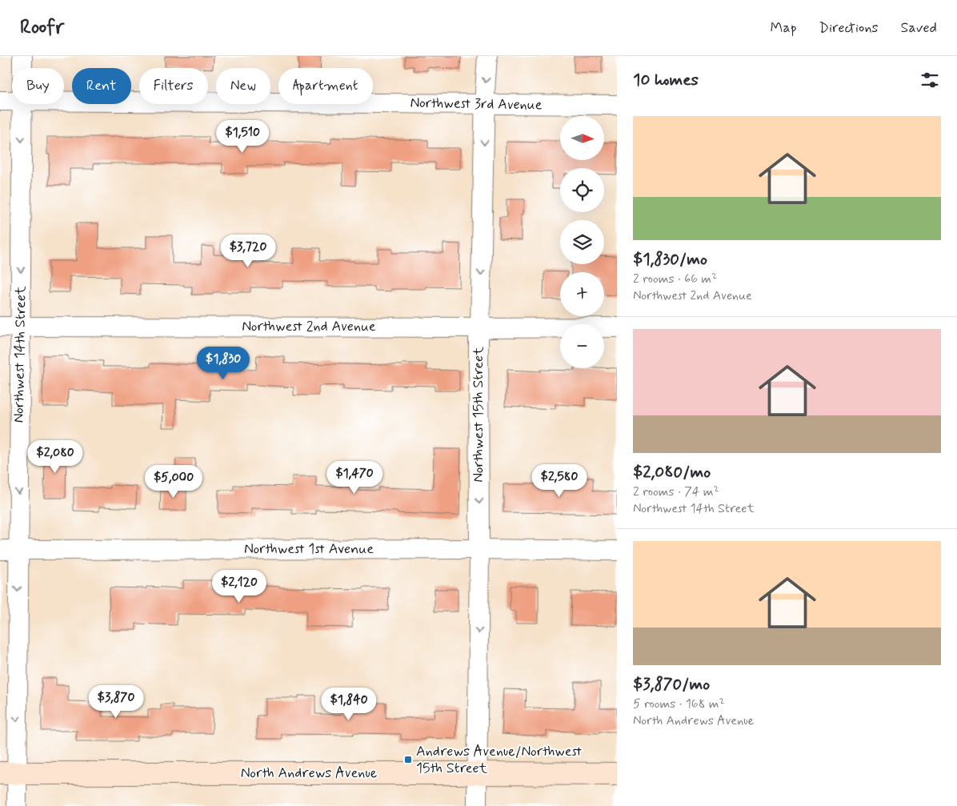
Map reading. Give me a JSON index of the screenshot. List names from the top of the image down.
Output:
{
  "streets": {
    "main road": ["North Andrews Avenue"],
    "street": [
      "Northwest 3rd Avenue",
      "Northwest 2nd Avenue",
      "Northwest 14th Street",
      "Northwest 15th Street",
      "Northwest 1st Avenue"
    ]
  },
  "crossings": [
    ["Northwest 3rd Avenue", "Northwest 15th Street"],
    ["Northwest 2nd Avenue", "Northwest 14th Street"],
    ["Northwest 2nd Avenue", "Northwest 15th Street"],
    ["Northwest 14th Street", "Northwest 1st Avenue"],
    ["Northwest 14th Street", "North Andrews Avenue"],
    ["Northwest 15th Street", "Northwest 1st Avenue"],
    ["Northwest 15th Street", "North Andrews Avenue"]
  ],
  "one_way": ["Northwest 14th Street", "Northwest 15th Street"],
  "places": {
    "transit": ["Andrews Avenue/Northwest 15th Street"]
  },
  "north": "right",
  "page": {
    "header": "Roofr",
    "nav": ["Map", "Directions", "Saved"],
    "heading": "10 homes",
    "chip": [
      "Buy",
      "Rent",
      "Filters",
      "New",
      "Apartment"
    ],
    "list": [
      {
        "name": "$1,830/mo",
        "note": "2 rooms · 66 m² · Northwest 2nd Avenue"
      },
      {
        "name": "$2,080/mo",
        "note": "2 rooms · 74 m² · Northwest 14th Street"
      },
      {
        "name": "$3,870/mo",
        "note": "5 rooms · 168 m² · North Andrews Avenue"
      }
    ],
    "map_buttons": ["+", "−"],
    "price": [
      "$1,510",
      "$3,720",
      "$1,830",
      "$2,080",
      "$1,470",
      "$2,580",
      "$5,000",
      "$2,120",
      "$3,870",
      "$1,840"
    ]
  }
}
